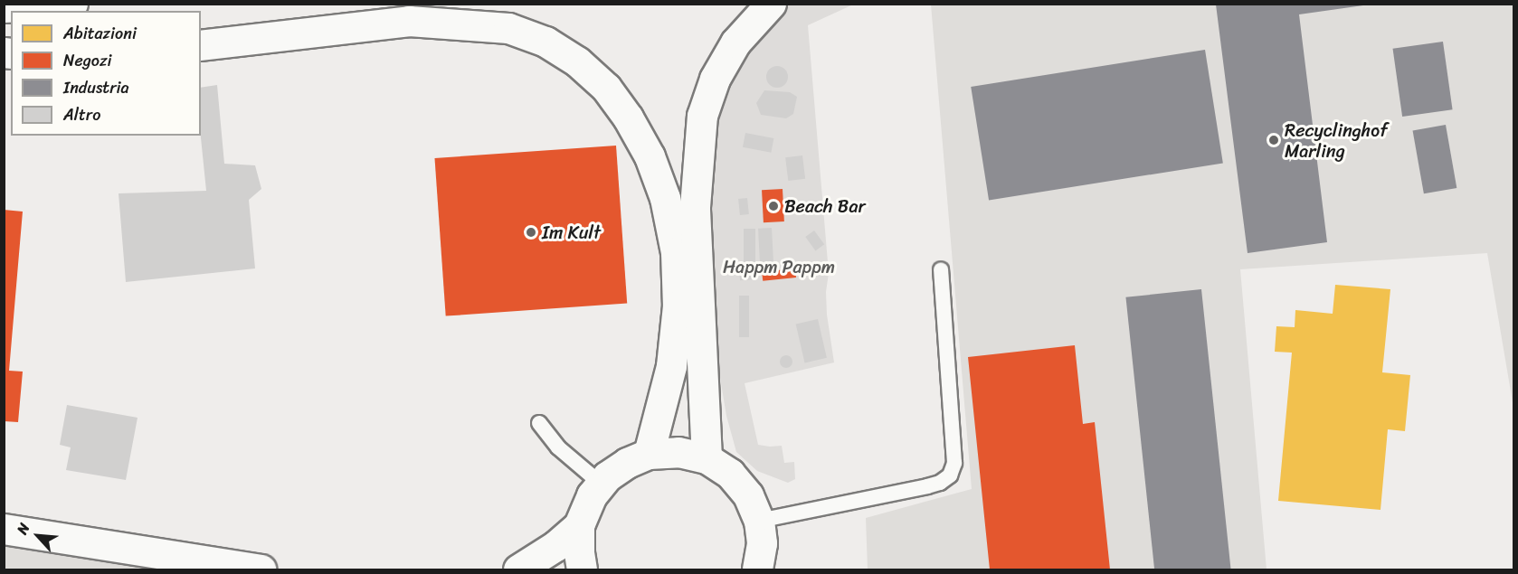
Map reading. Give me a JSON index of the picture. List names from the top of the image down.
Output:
{
  "parks": ["Happm Pappm"],
  "places": ["Recyclinghof Marling", "Beach Bar", "Im Kult"],
  "legend": [
    "Abitazioni",
    "Negozi",
    "Industria",
    "Altro"
  ],
  "north": "top left"
}
